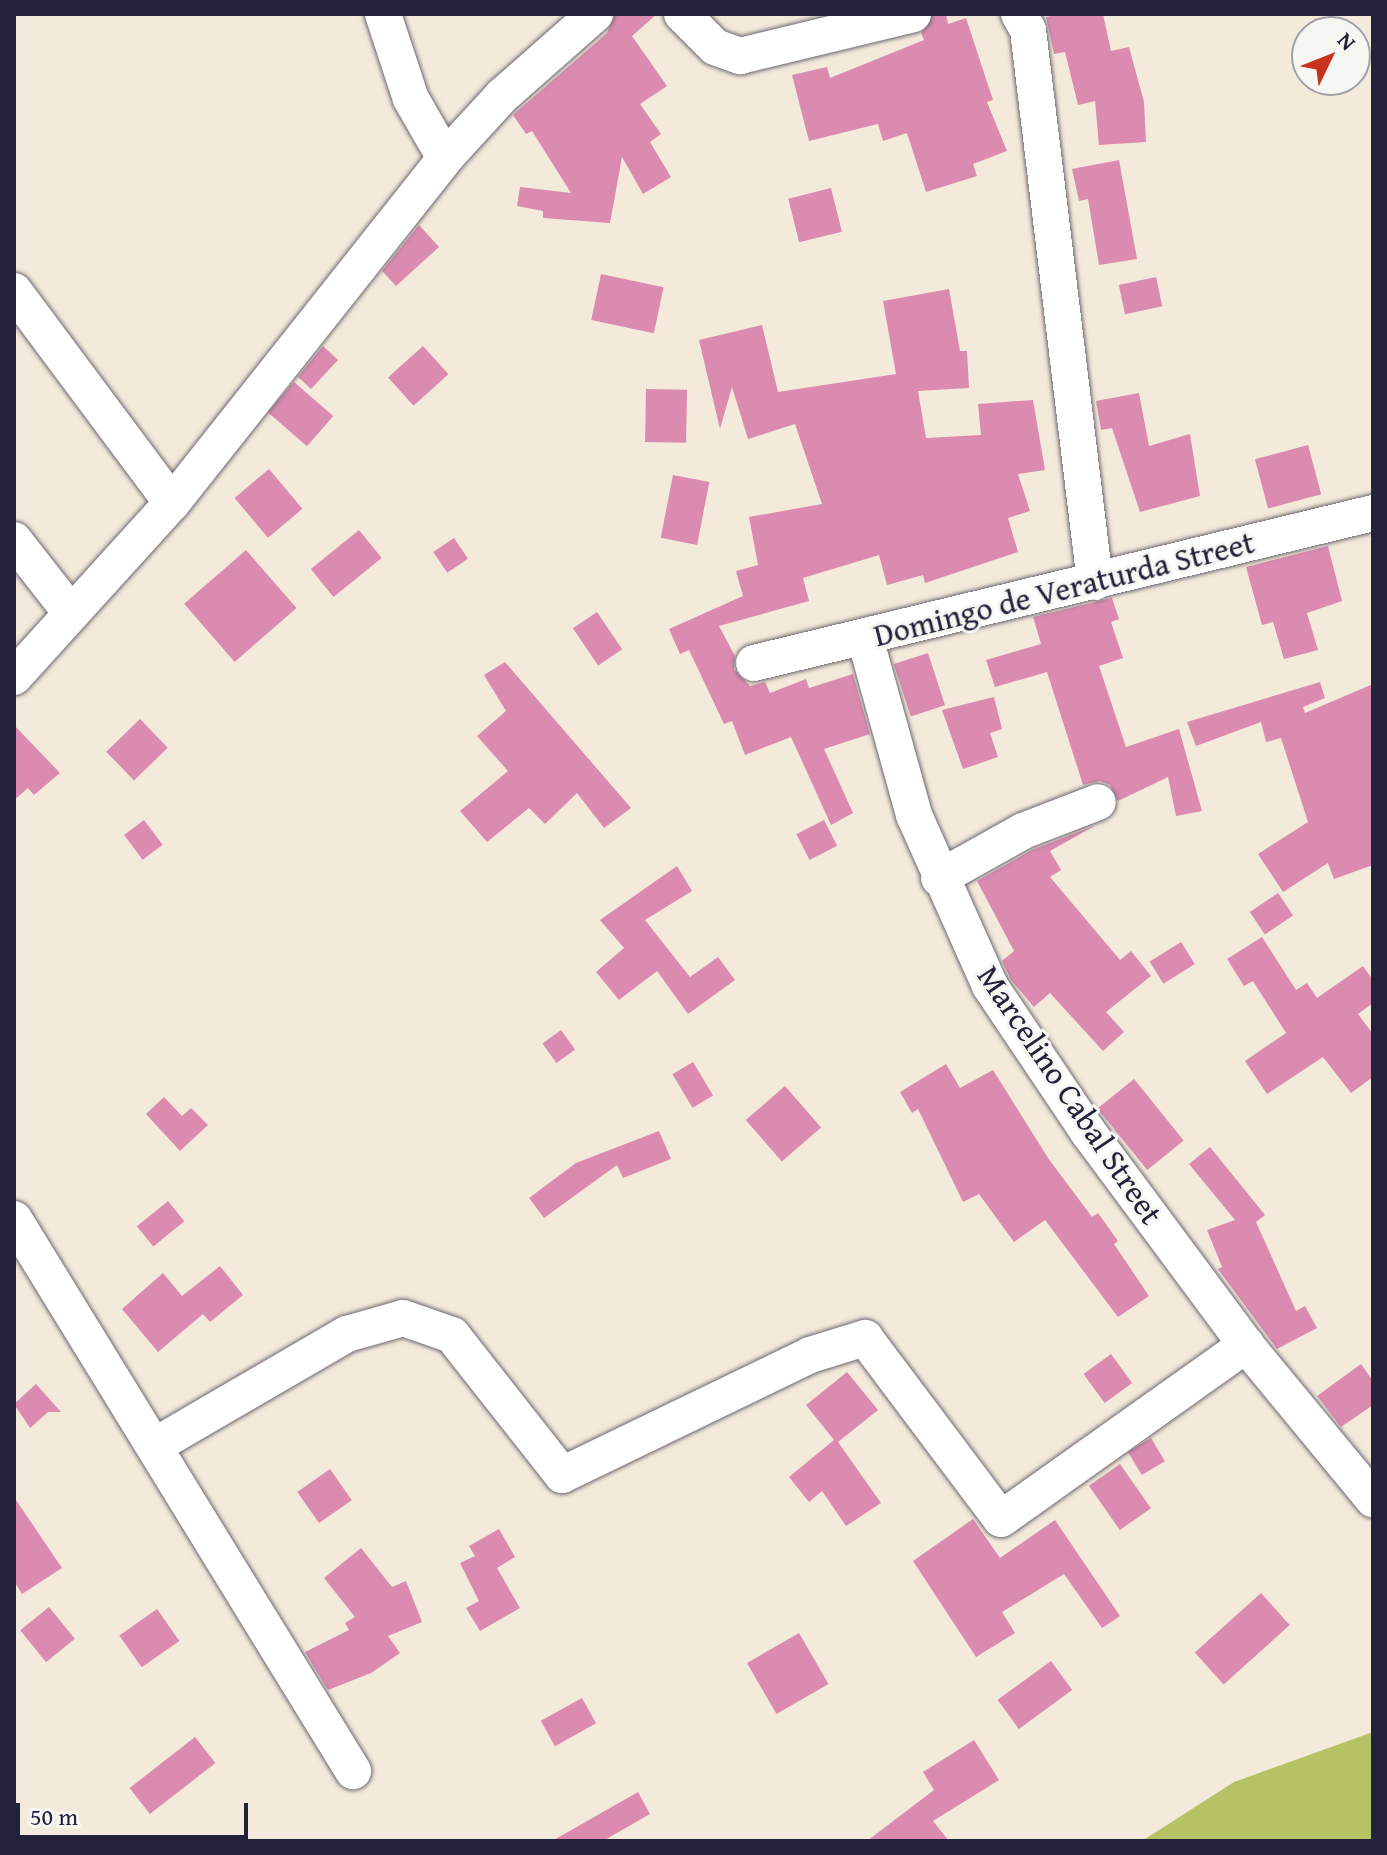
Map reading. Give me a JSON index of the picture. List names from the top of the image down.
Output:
{
  "streets": {
    "street": ["Domingo de Veraturda Street", "Marcelino Cabal Street"]
  },
  "crossings": [
    ["Domingo de Veraturda Street", "Marcelino Cabal Street"]
  ],
  "scale_bar": "50 m",
  "north": "top right"
}
